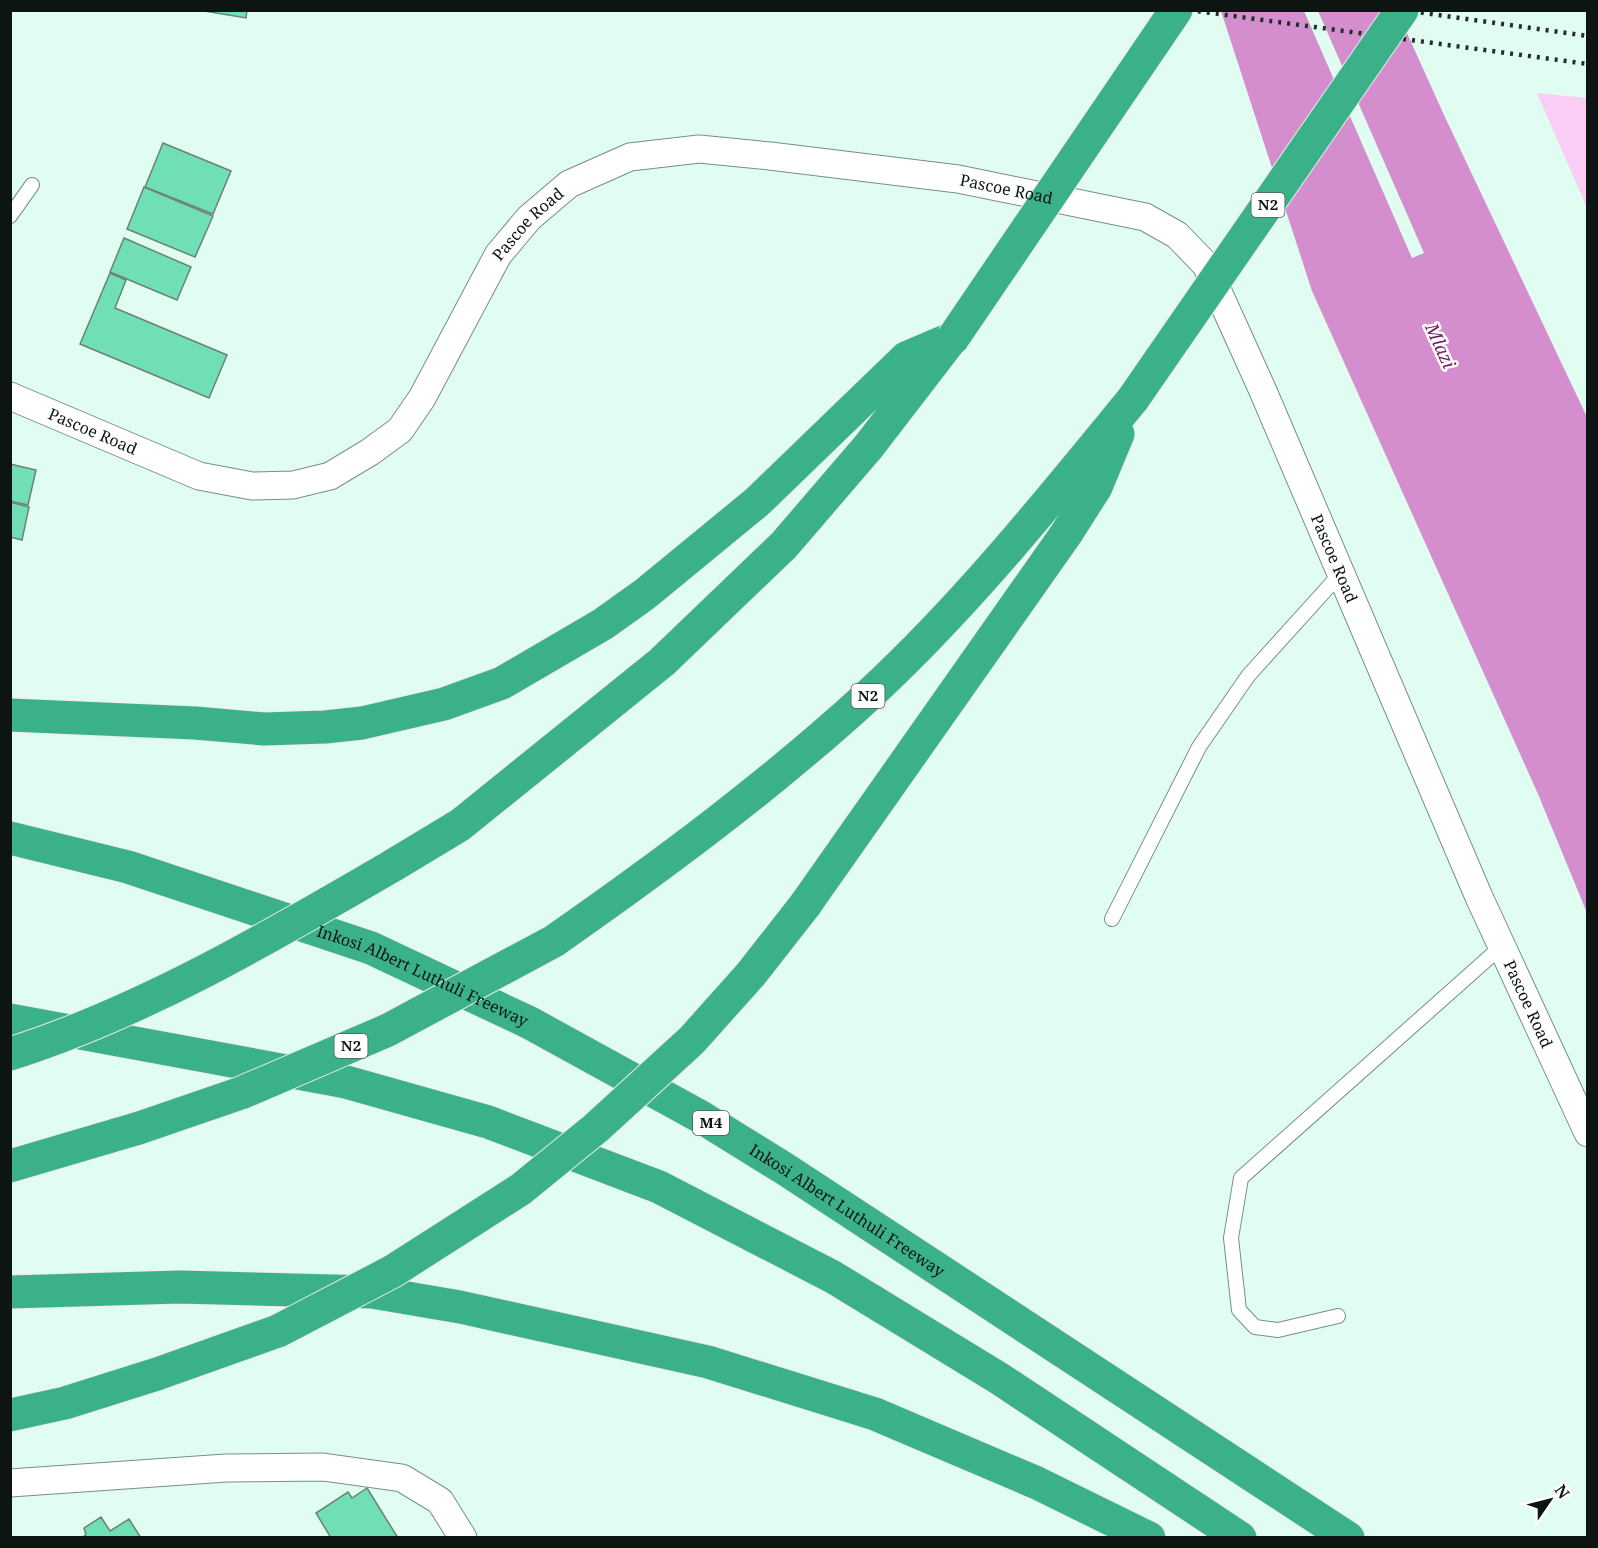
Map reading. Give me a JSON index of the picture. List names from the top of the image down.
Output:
{
  "streets": {
    "highway": ["N2", "Inkosi Albert Luthuli Freeway", "M4"],
    "street": ["Pascoe Road"]
  },
  "water": ["Mlazi"],
  "north": "top right"
}
